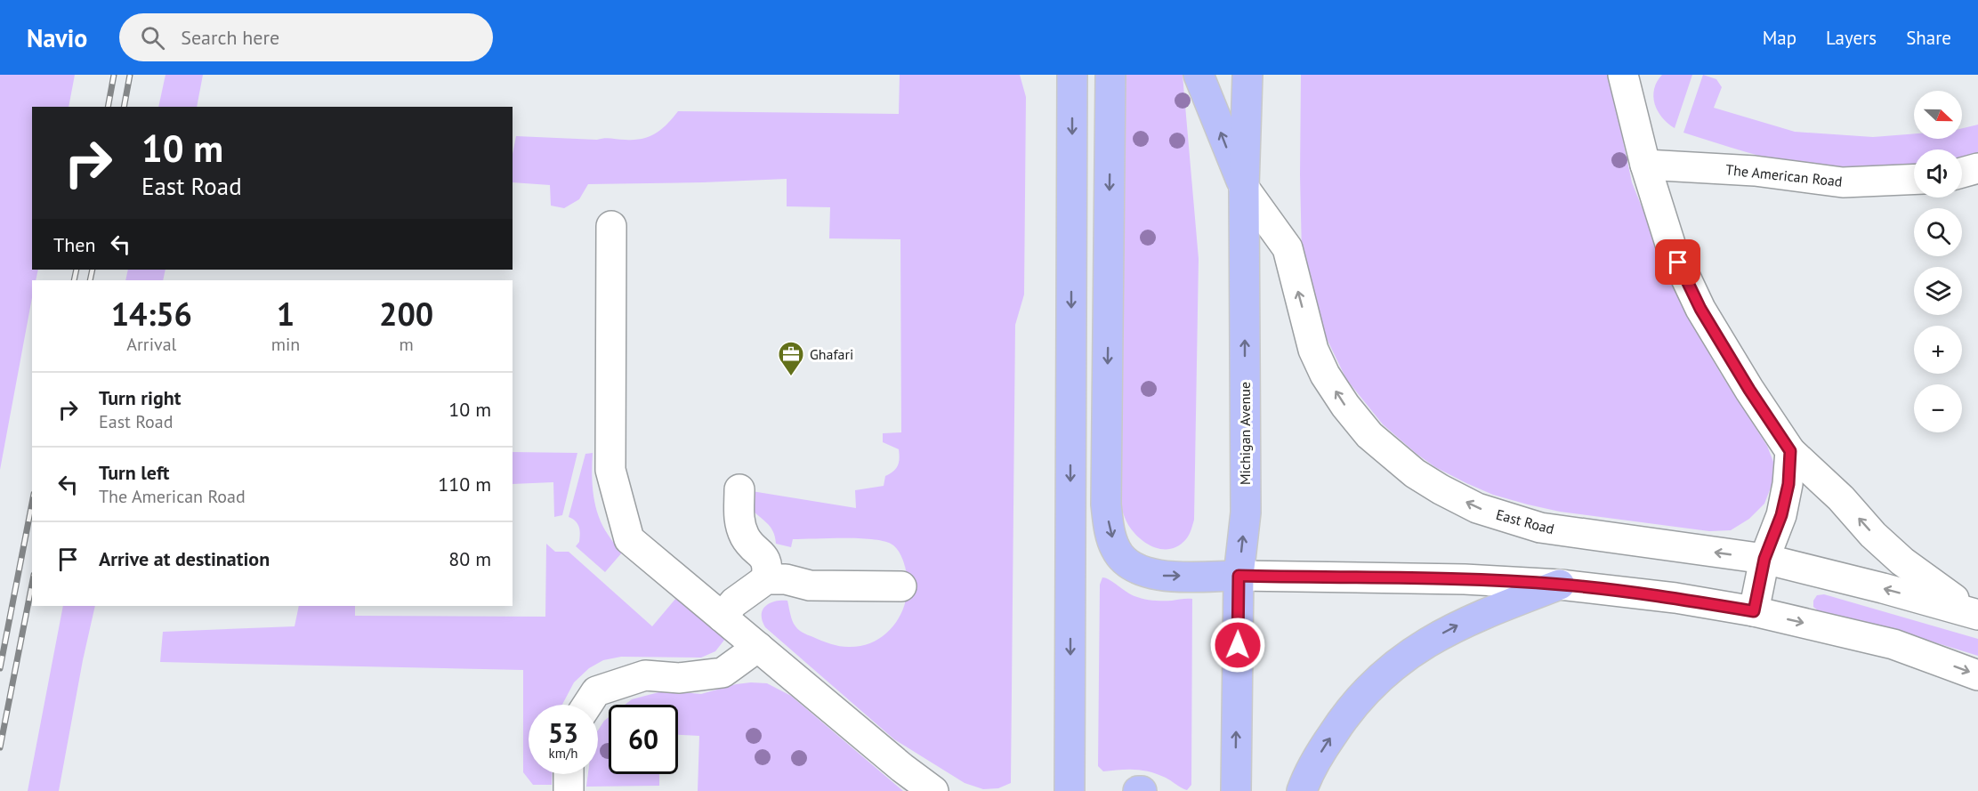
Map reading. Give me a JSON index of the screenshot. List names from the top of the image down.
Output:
{
  "streets": {
    "main road": ["Michigan Avenue"],
    "street": ["The American Road", "East Road"]
  },
  "crossings": [
    ["Michigan Avenue", "East Road"]
  ],
  "places": {
    "office": ["Ghafari"]
  },
  "north": "right",
  "page": {
    "header": "Navio",
    "search": "Search here",
    "nav": ["Map", "Layers", "Share"],
    "map_buttons": ["+", "−"],
    "turn": ["10 m", "East Road"],
    "then": "Then",
    "eta": [
      "14:56",
      "Arrival",
      "1",
      "min",
      "200",
      "m"
    ],
    "list": [
      {
        "name": "Turn right",
        "note": "East Road",
        "value": "10 m"
      },
      {
        "name": "Turn left",
        "note": "The American Road",
        "value": "110 m"
      },
      {
        "name": "Arrive at destination",
        "value": "80 m"
      }
    ],
    "speed": "53 km/h",
    "limit": "60"
  }
}
